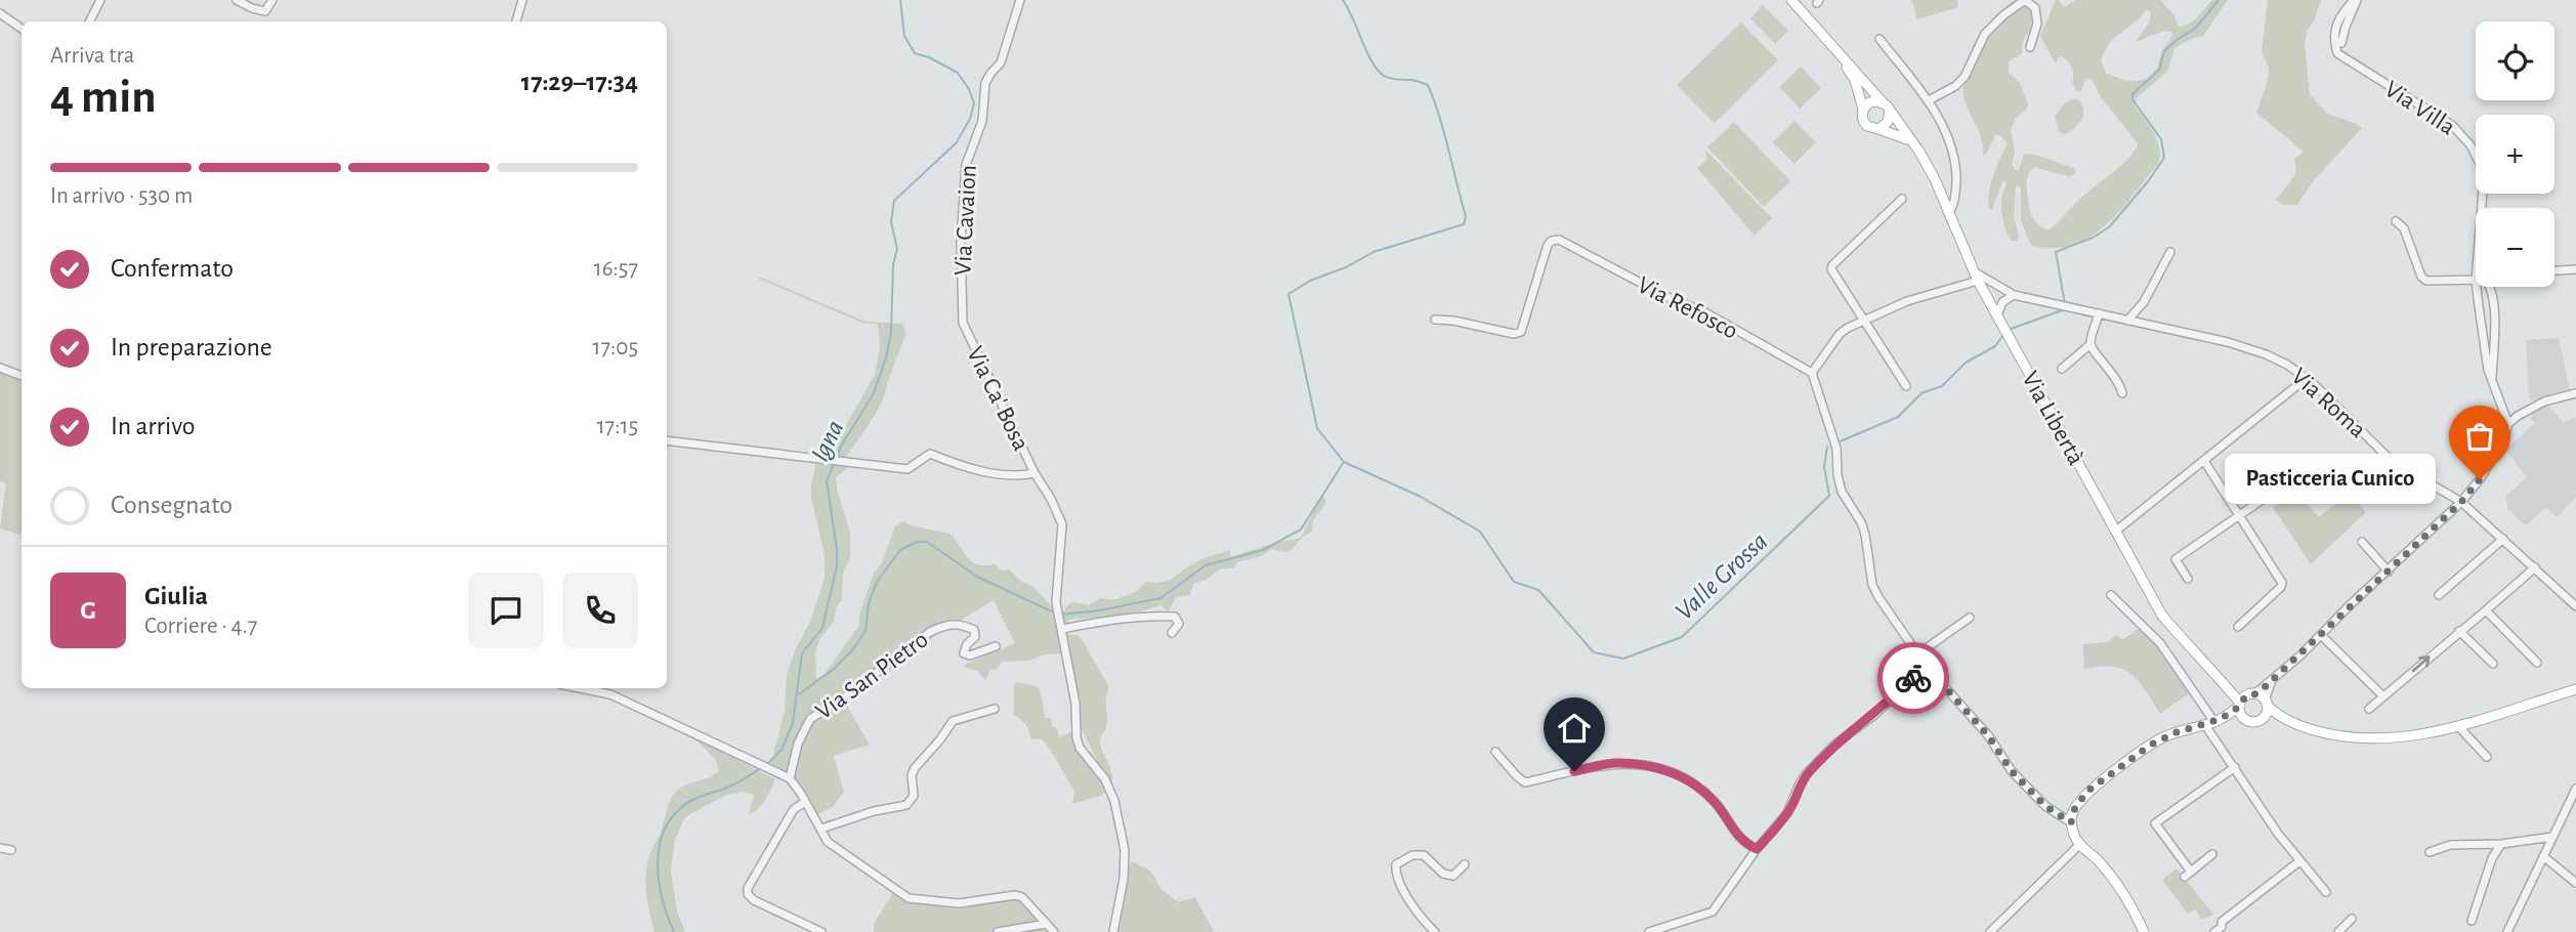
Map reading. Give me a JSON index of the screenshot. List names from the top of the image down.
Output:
{
  "streets": {
    "main road": ["Via Libertà"],
    "street": [
      "Via Villa",
      "Via Cavaion",
      "Via Refosco",
      "Via Ca' Bosa",
      "Via Roma",
      "Via San Pietro"
    ]
  },
  "crossings": [
    ["Via Cavaion", "Via Ca' Bosa"],
    ["Via Roma", "Via Libertà"]
  ],
  "water": ["Igna", "Valle Grossa"],
  "places": ["Pasticceria Cunico"],
  "page": {
    "map_buttons": ["+", "−"],
    "heading": ["4 min", "Arriva tra", "17:29–17:34"],
    "panel": ["Giulia", "Corriere · 4.7"],
    "bar": "In arrivo · 530 m",
    "list": [
      ["Confermato", "16:57"],
      ["In preparazione", "17:05"],
      ["In arrivo", "17:15"],
      "Consegnato"
    ],
    "bubble": "Pasticceria Cunico",
    "round": "G"
  }
}
